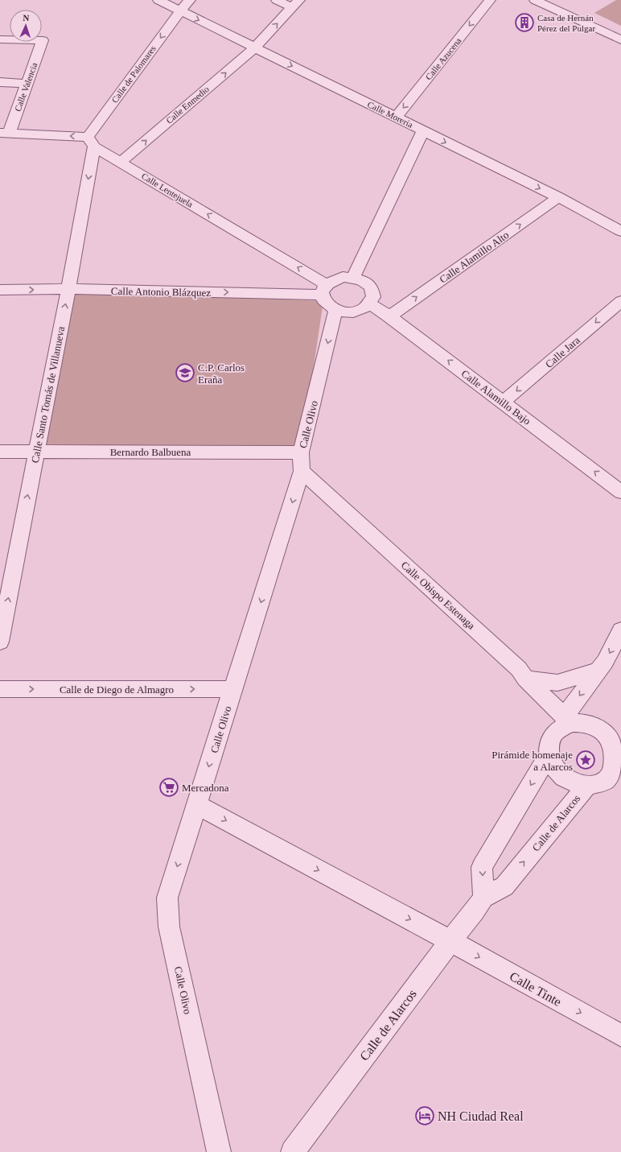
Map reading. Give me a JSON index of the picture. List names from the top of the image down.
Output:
{
  "streets": {
    "street": [
      "Calle Azucena",
      "Calle de Palomares",
      "Calle Valencia",
      "Calle Enmedio",
      "Calle Morería",
      "Calle Lentejuela",
      "Calle Alamillo Alto",
      "Calle Antonio Blázquez",
      "Calle Jara",
      "Calle Santo Tomás de Villanueva",
      "Calle Alamillo Bajo",
      "Calle Olivo",
      "Bernardo Balbuena",
      "Calle Obispo Estenaga",
      "Calle de Diego de Almagro",
      "Calle de Alarcos",
      "Calle Tinte"
    ]
  },
  "crossings": [
    ["Calle Azucena", "Calle Morería"],
    ["Calle de Palomares", "Calle Morería"],
    ["Calle de Palomares", "Calle Lentejuela"],
    ["Calle de Palomares", "Calle Santo Tomás de Villanueva"],
    ["Calle Valencia", "Calle Lentejuela"],
    ["Calle Enmedio", "Calle Morería"],
    ["Calle Enmedio", "Calle Lentejuela"],
    ["Calle Morería", "Calle Alamillo Alto"],
    ["Calle Lentejuela", "Calle Antonio Blázquez"],
    ["Calle Lentejuela", "Calle Santo Tomás de Villanueva"],
    ["Calle Lentejuela", "Calle Alamillo Bajo"],
    ["Calle Lentejuela", "Calle Olivo"],
    ["Calle Alamillo Alto", "Calle Alamillo Bajo"],
    ["Calle Antonio Blázquez", "Calle Santo Tomás de Villanueva"],
    ["Calle Antonio Blázquez", "Calle Alamillo Bajo"],
    ["Calle Antonio Blázquez", "Calle Olivo"],
    ["Calle Jara", "Calle Alamillo Bajo"],
    ["Calle Santo Tomás de Villanueva", "Bernardo Balbuena"],
    ["Calle Alamillo Bajo", "Calle Olivo"],
    ["Calle Olivo", "Bernardo Balbuena"],
    ["Calle Olivo", "Calle Obispo Estenaga"],
    ["Calle Olivo", "Calle de Diego de Almagro"],
    ["Calle Olivo", "Calle Tinte"],
    ["Bernardo Balbuena", "Calle Obispo Estenaga"],
    ["Calle Obispo Estenaga", "Calle de Alarcos"],
    ["Calle de Alarcos", "Calle Tinte"]
  ],
  "one_way": [
    "Calle Azucena",
    "Calle de Palomares",
    "Calle Enmedio",
    "Calle Morería",
    "Calle Lentejuela",
    "Calle Alamillo Alto",
    "Calle Antonio Blázquez",
    "Calle Jara",
    "Calle Alamillo Bajo",
    "Calle Olivo",
    "Calle de Diego de Almagro",
    "Calle Tinte"
  ],
  "places": {
    "building": ["Casa de Hernán Pérez del Pulgar"],
    "school or university": ["C.P. Carlos Eraña"],
    "place": ["Pirámide homenaje a Alarcos"],
    "supermarket": ["Mercadona"],
    "hotel": ["NH Ciudad Real"]
  },
  "north": "top"
}
